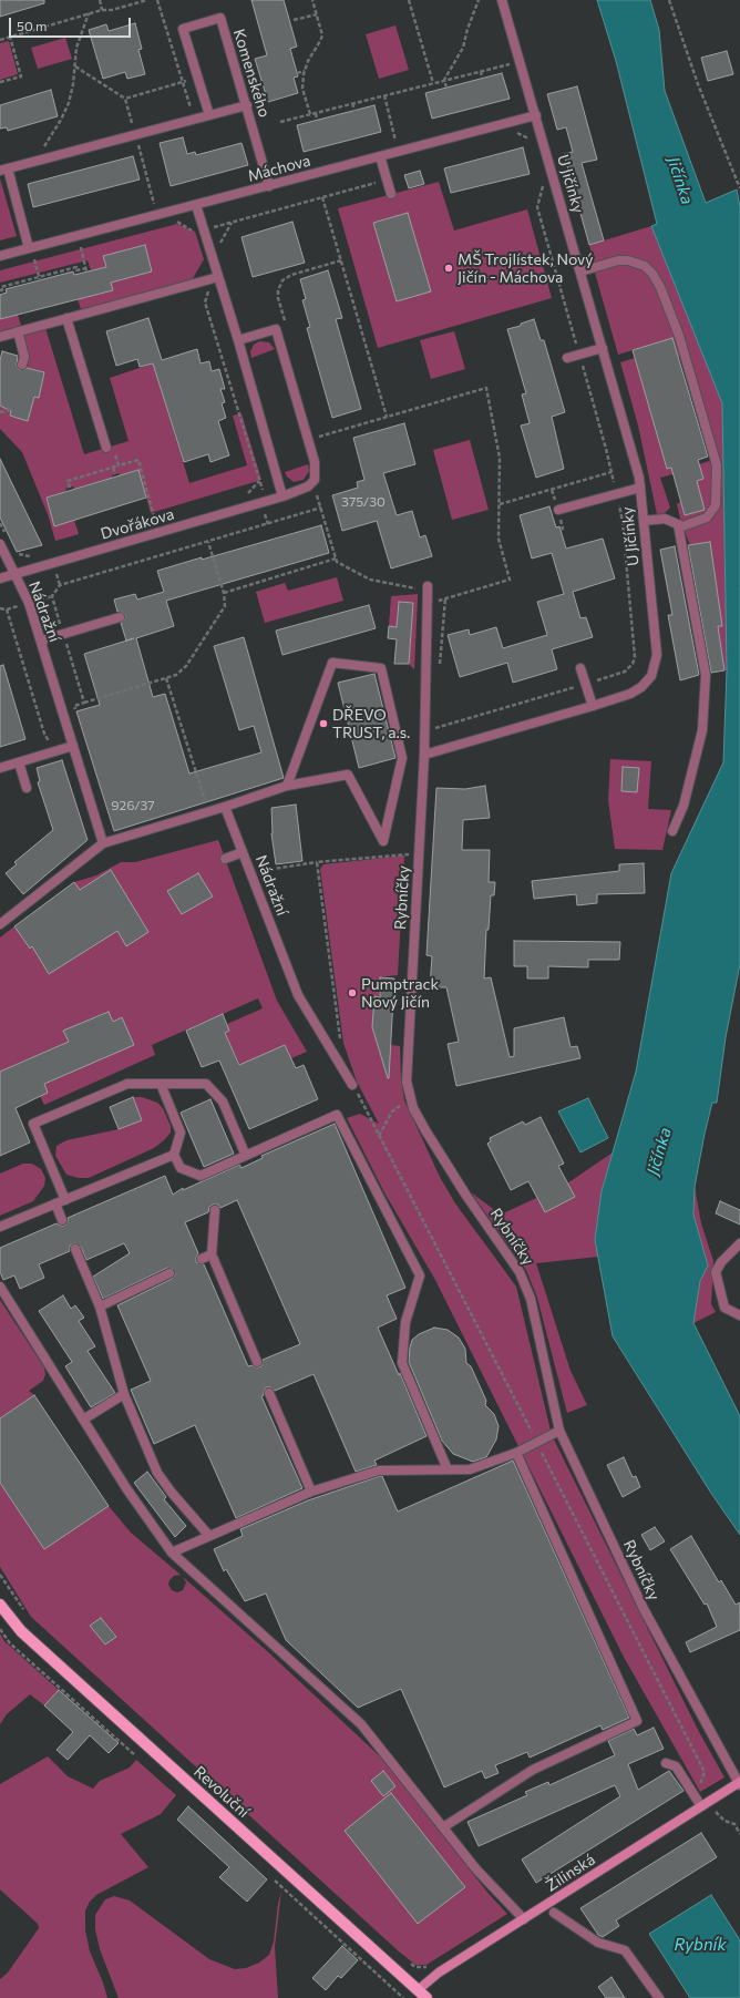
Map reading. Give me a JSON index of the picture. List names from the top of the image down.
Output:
{
  "streets": {
    "main road": ["Revoluční"],
    "street": [
      "Komenského",
      "Máchova",
      "U Jičínky",
      "Dvořákova",
      "Nádražní",
      "Rybníčky",
      "Žilinská"
    ]
  },
  "crossings": [
    ["Komenského", "Máchova"],
    ["Máchova", "U Jičínky"],
    ["U Jičínky", "Rybníčky"],
    ["Dvořákova", "Nádražní"],
    ["Rybníčky", "Žilinská"],
    ["Revoluční", "Žilinská"]
  ],
  "water": ["Jičínka", "Rybník"],
  "places": ["MŠ Trojlístek, Nový Jičín - Máchova", "DŘEVO TRUST, a.s.", "Pumptrack Nový Jičín"],
  "house_numbers": ["375/30", "926/37"],
  "scale_bar": "50 m"
}
